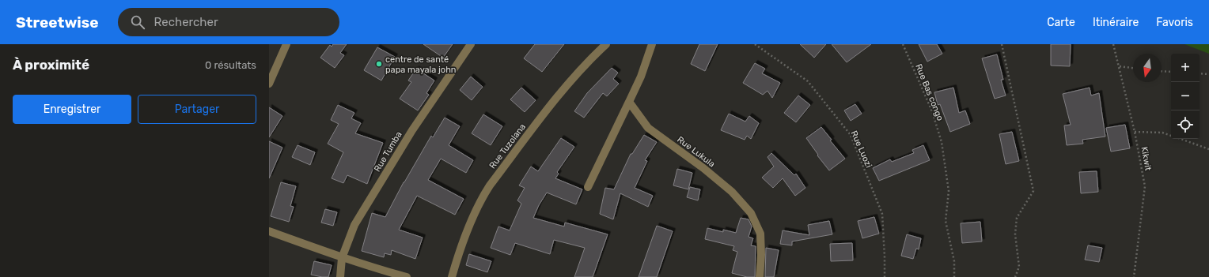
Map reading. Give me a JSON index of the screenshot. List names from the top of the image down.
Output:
{
  "streets": {
    "street": ["Rue Tuzolana", "Rue Tumba", "Rue Lukula"],
    "path": ["Rue Bas congo", "Rue Luozi", "Kikwit"]
  },
  "places": ["centre de santé papa mayala john"],
  "north": "bottom",
  "page": {
    "header": "Streetwise",
    "search": "Rechercher",
    "nav": ["Carte", "Itinéraire", "Favoris"],
    "heading": ["À proximité", "0 résultats"],
    "map_buttons": ["+", "−"],
    "buttons": ["Enregistrer", "Partager"]
  }
}
